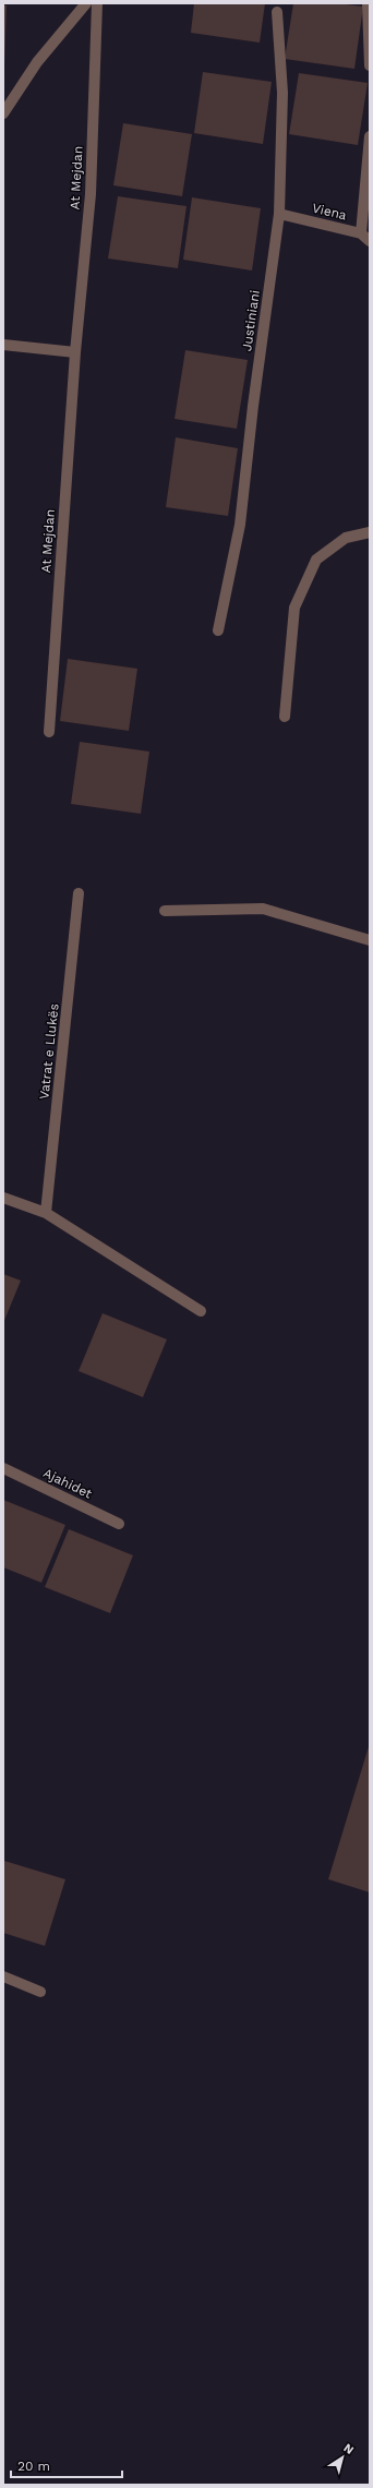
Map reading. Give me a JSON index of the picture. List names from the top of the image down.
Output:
{
  "streets": {
    "street": [
      "At Mejdan",
      "Viena",
      "Justiniani",
      "Vatrat e Llukës",
      "Ajahidet"
    ]
  },
  "crossings": [
    ["Viena", "Justiniani"]
  ],
  "scale_bar": "20 m",
  "north": "top right"
}
